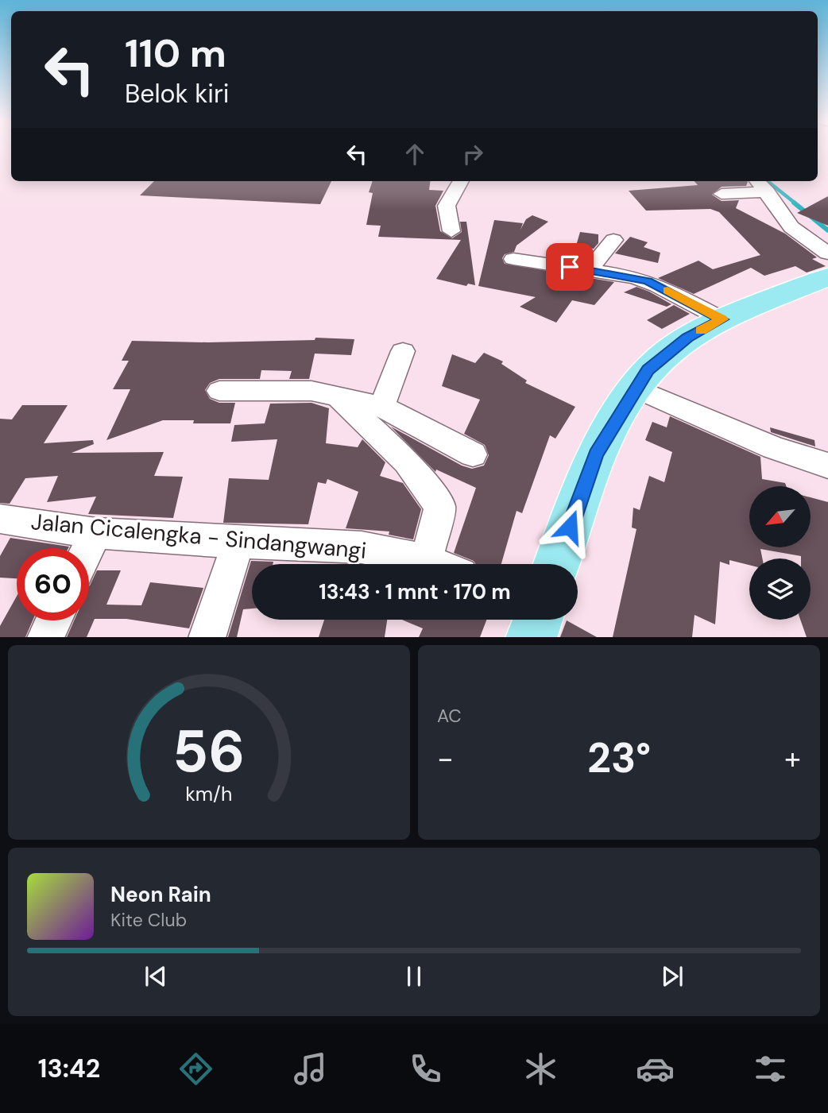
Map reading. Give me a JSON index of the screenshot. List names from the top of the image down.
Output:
{
  "streets": {
    "street": ["Jalan Cicalengka - Sindangwangi"]
  },
  "north": "bottom left",
  "page": {
    "turn": ["110 m", "Belok kiri"],
    "limit": "60",
    "trip": "13:43 · 1 mnt · 170 m",
    "tile": "AC",
    "heat": ["−", "23°", "+"],
    "song": ["Neon Rain", "Kite Club"],
    "tabs": "13:42",
    "gauge": ["56", "km/h"]
  }
}
